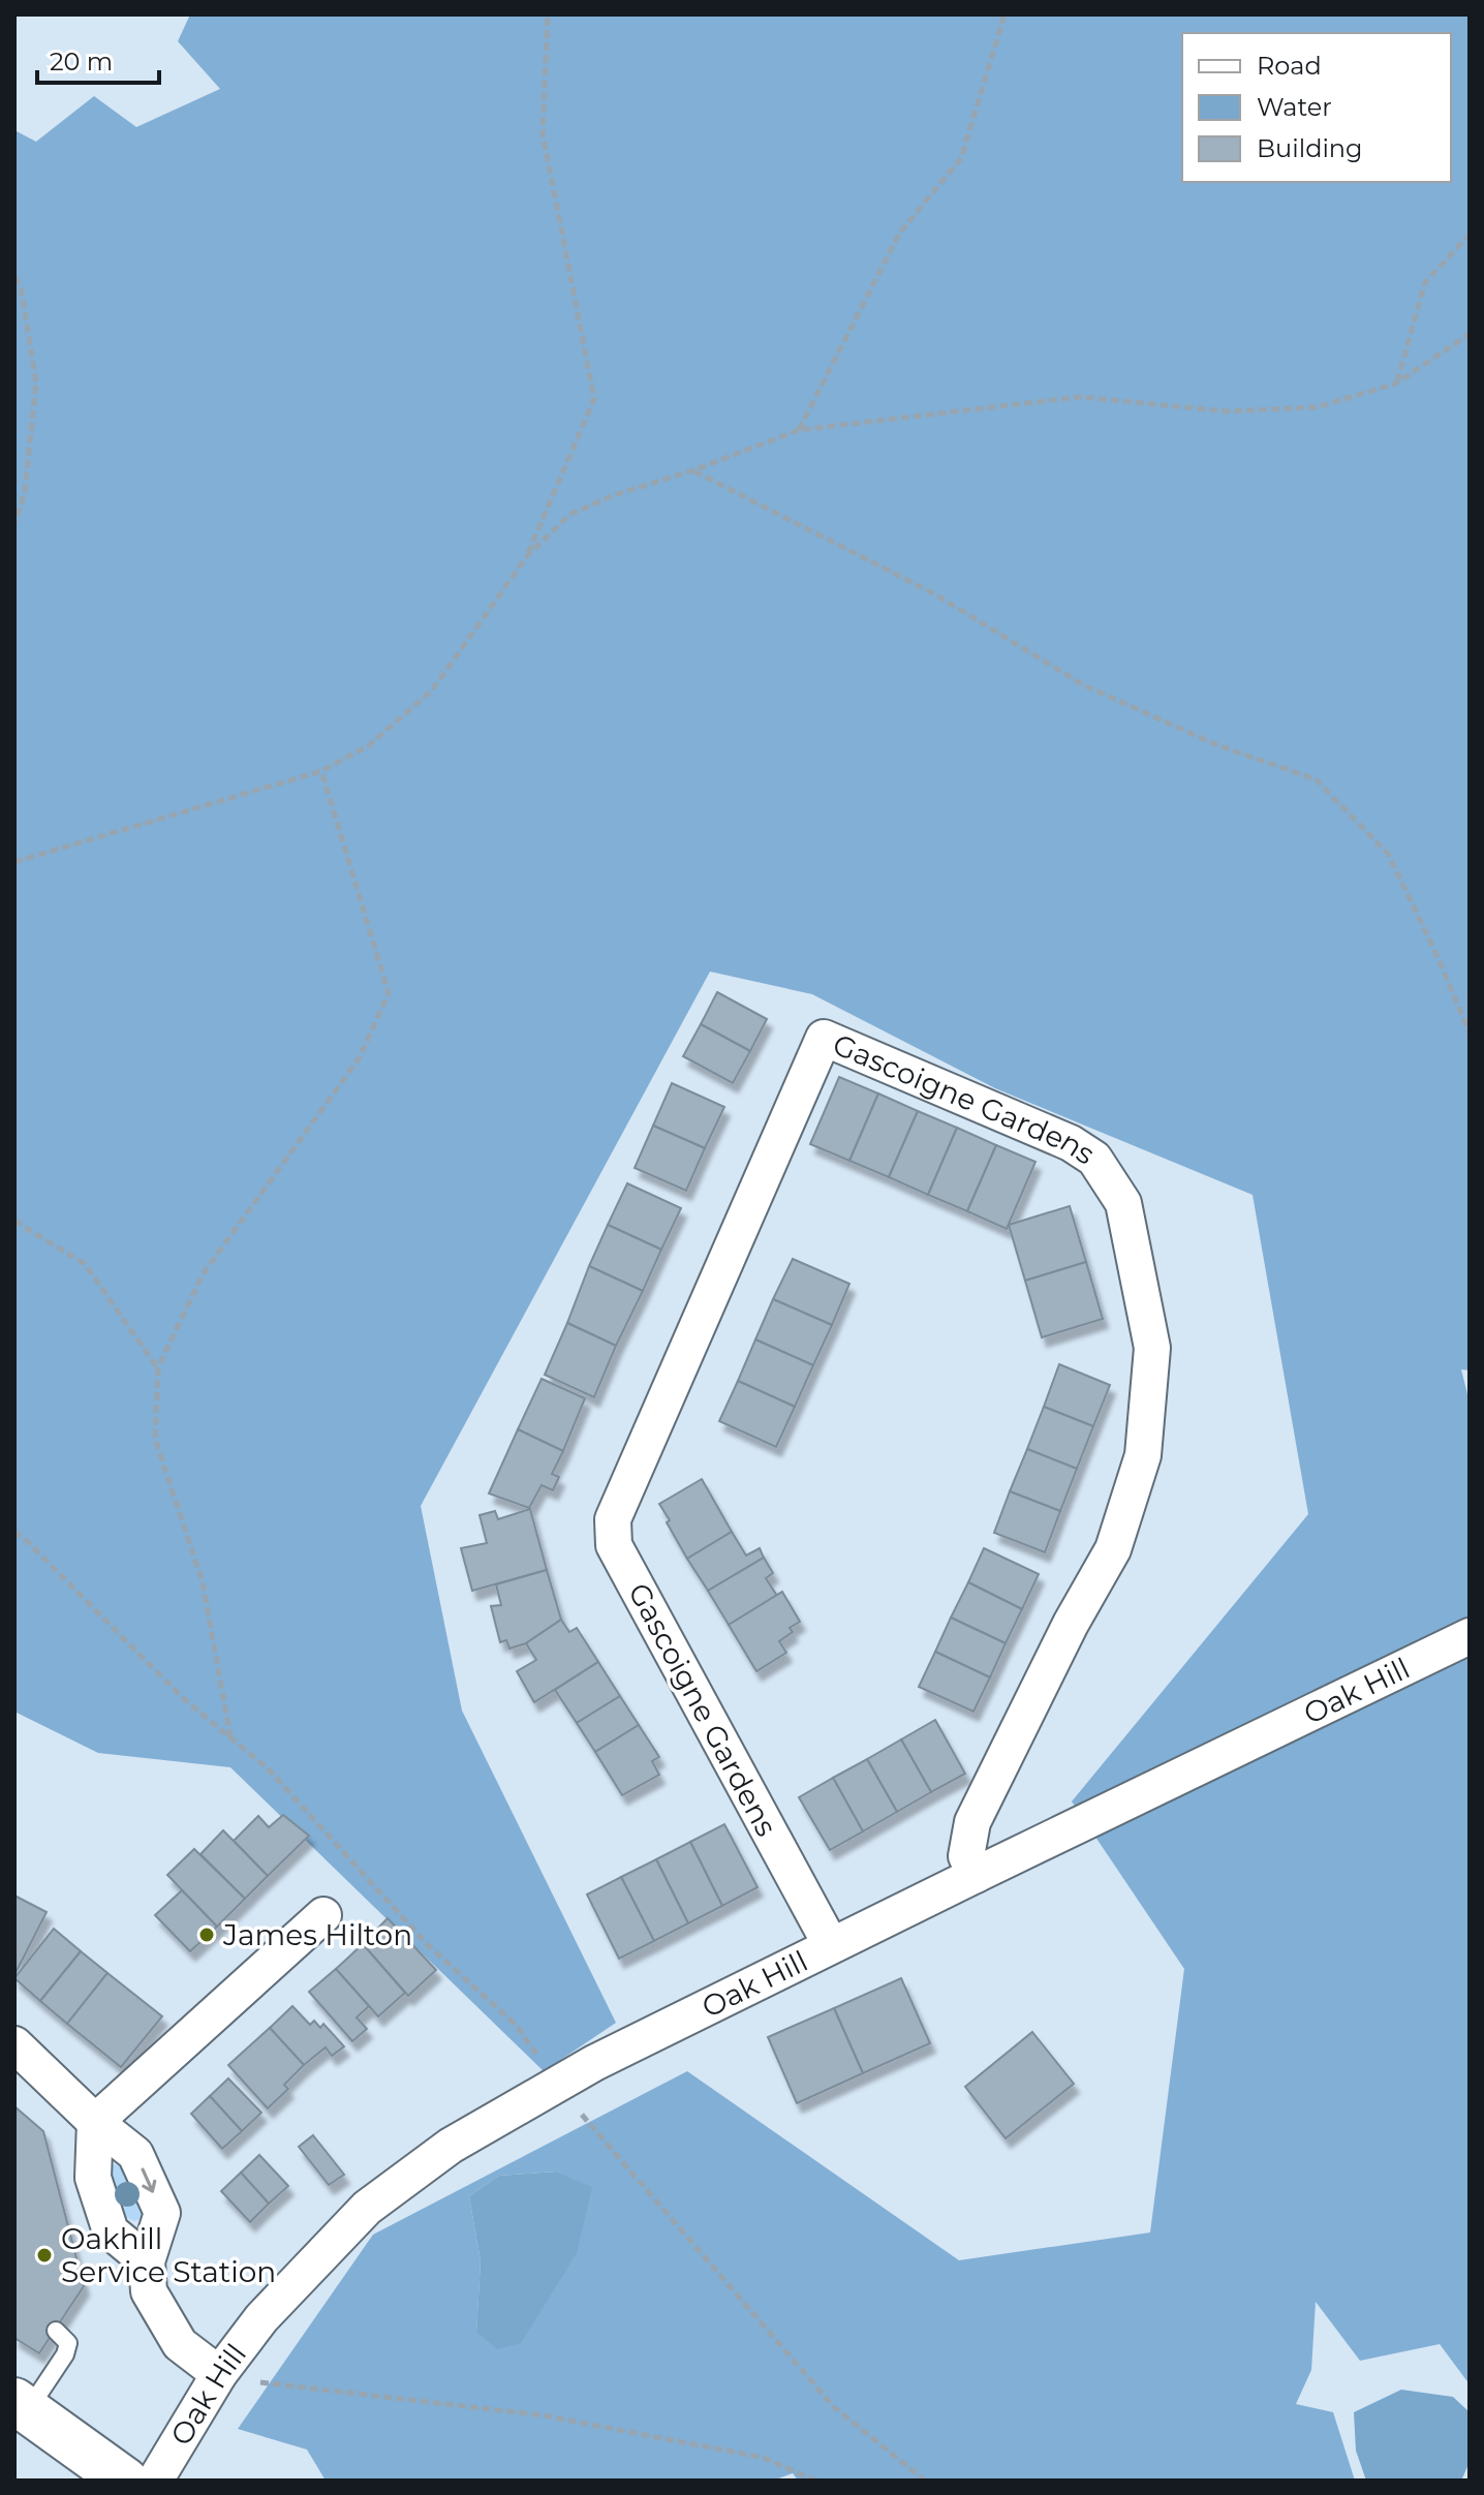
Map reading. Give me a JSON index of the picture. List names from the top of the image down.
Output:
{
  "streets": {
    "street": ["Gascoigne Gardens", "Oak Hill"]
  },
  "crossings": [
    ["Gascoigne Gardens", "Oak Hill"]
  ],
  "places": ["James Hilton", "Oakhill Service Station"],
  "legend": ["Road", "Water", "Building"],
  "scale_bar": "20 m"
}
